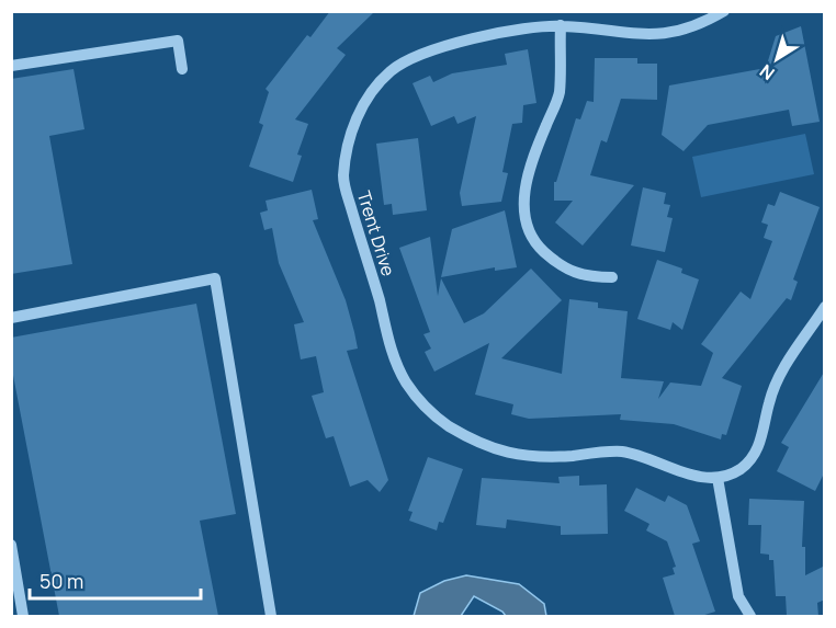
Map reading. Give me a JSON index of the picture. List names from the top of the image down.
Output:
{
  "streets": {
    "street": ["Trent Drive"]
  },
  "scale_bar": "50 m",
  "north": "bottom left"
}
